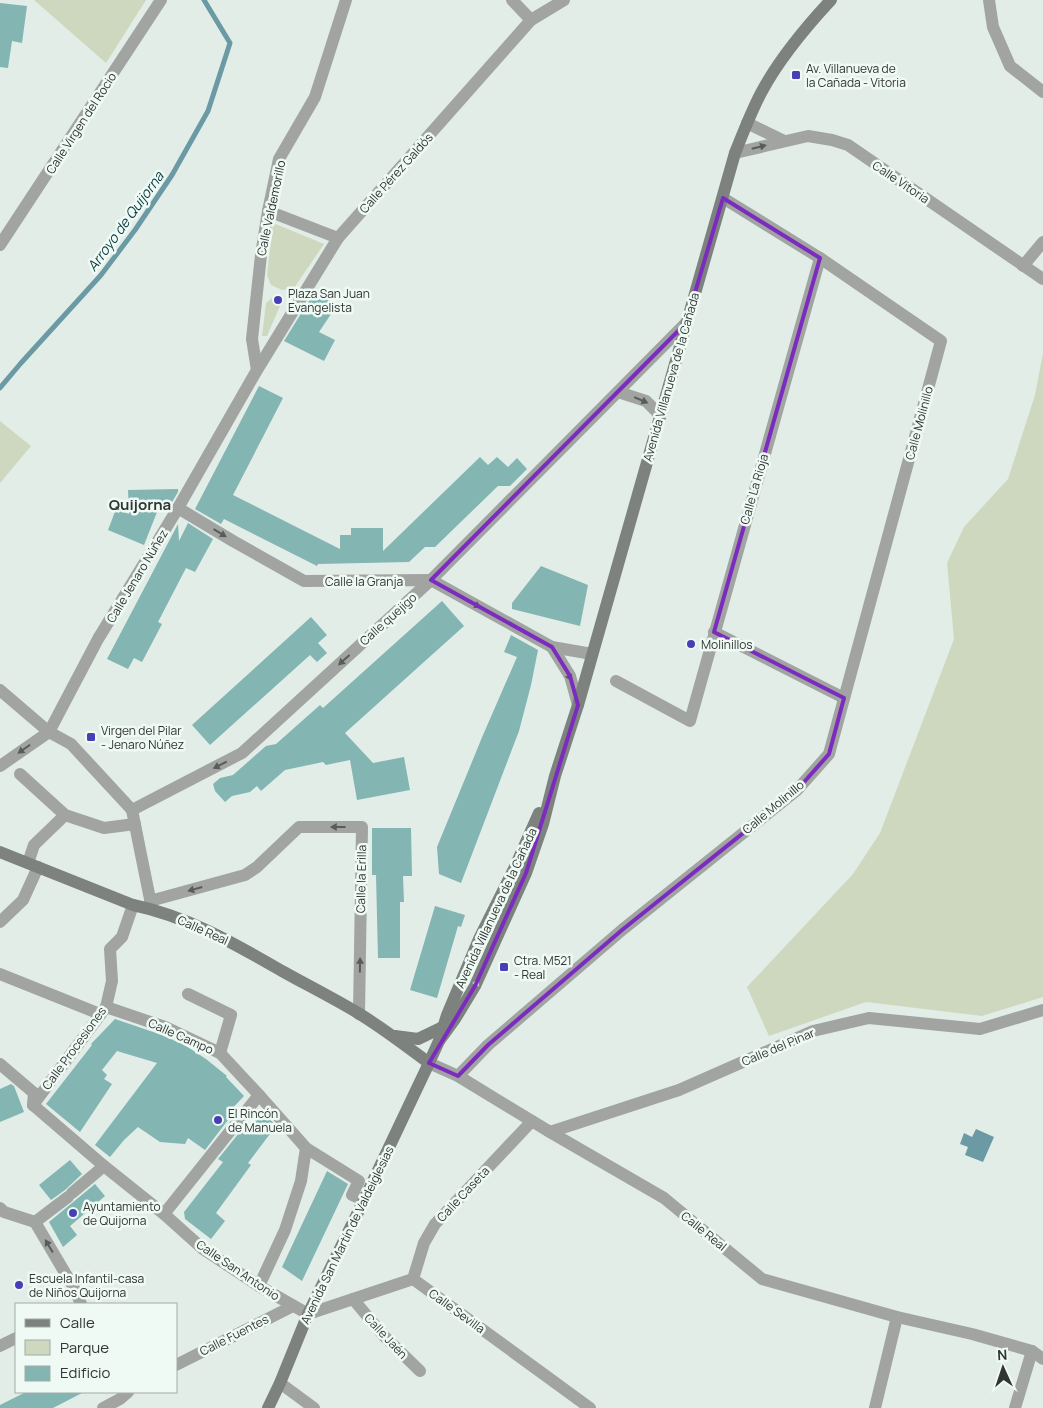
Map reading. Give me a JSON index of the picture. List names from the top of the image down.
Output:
{
  "streets": {
    "main road": ["Avenida Villanueva de la Cañada", "Calle Real", "Avenida San Martín de Valdeiglesias"],
    "street": [
      "Calle Virgen del Rocio",
      "Calle Pérez Galdós",
      "Calle Vitoria",
      "Calle Valdemorillo",
      "Calle Molinillo",
      "Calle La Rioja",
      "Calle Jenaro Núñez",
      "Calle la Granja",
      "Calle quejigo",
      "Calle la Erilla",
      "Calle Campo",
      "Calle del Pinar",
      "Calle Procesiones",
      "Calle Caseta",
      "Calle San Antonio",
      "Calle Sevilla",
      "Calle Fuentes",
      "Calle Jaén"
    ]
  },
  "crossings": [
    ["Calle Pérez Galdós", "Calle Valdemorillo"],
    ["Calle Pérez Galdós", "Calle Jenaro Núñez"],
    ["Calle Vitoria", "Avenida Villanueva de la Cañada"],
    ["Calle Valdemorillo", "Calle Jenaro Núñez"],
    ["Avenida Villanueva de la Cañada", "Calle la Granja"],
    ["Avenida Villanueva de la Cañada", "Calle quejigo"],
    ["Avenida Villanueva de la Cañada", "Calle Real"],
    ["Avenida Villanueva de la Cañada", "Avenida San Martín de Valdeiglesias"],
    ["Calle Molinillo", "Calle La Rioja"],
    ["Calle Molinillo", "Calle Real"],
    ["Calle Jenaro Núñez", "Calle la Granja"],
    ["Calle la Granja", "Calle quejigo"],
    ["Calle la Erilla", "Calle Real"],
    ["Calle Real", "Calle del Pinar"],
    ["Calle Real", "Calle Procesiones"],
    ["Calle Real", "Calle Caseta"],
    ["Calle Real", "Avenida San Martín de Valdeiglesias"],
    ["Calle Campo", "Calle Procesiones"],
    ["Calle Campo", "Avenida San Martín de Valdeiglesias"],
    ["Calle Procesiones", "Calle San Antonio"],
    ["Calle Caseta", "Calle Sevilla"],
    ["Avenida San Martín de Valdeiglesias", "Calle San Antonio"],
    ["Calle San Antonio", "Calle Fuentes"]
  ],
  "one_way": ["Calle la Granja", "Calle quejigo"],
  "districts": ["Quijorna"],
  "water": ["Arroyo de Quijorna"],
  "places": {
    "transit": ["Av. Villanueva de la Cañada - Vitoria", "Virgen del Pilar - Jenaro Núñez", "Ctra. M521 - Real"],
    "other": [
      "Plaza San Juan Evangelista",
      "Molinillos",
      "El Rincón de Manuela",
      "Ayuntamiento de Quijorna",
      "Escuela Infantil-casa de Niños Quijorna"
    ]
  },
  "legend": ["Calle", "Parque", "Edificio"],
  "north": "top"
}
